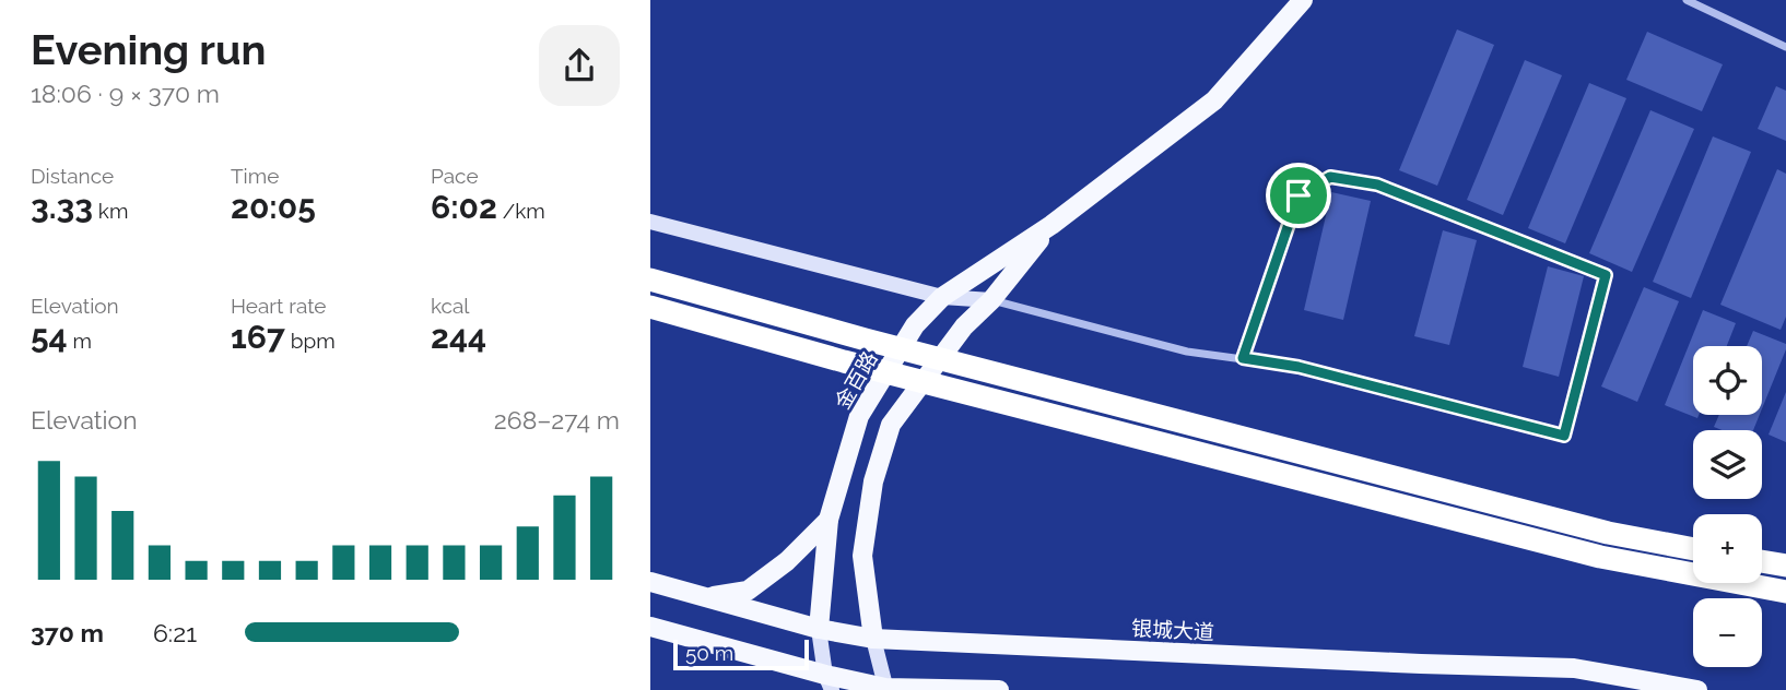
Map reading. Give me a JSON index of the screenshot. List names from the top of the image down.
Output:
{
  "streets": {
    "main road": ["金百路", "银城大道"]
  },
  "crossings": [
    ["金百路", "银城大道"]
  ],
  "scale_bar": "50 m",
  "page": {
    "heading": ["Evening run", "18:06 · 9 × 370 m"],
    "stats": [
      ["Distance", "3.33 km"],
      ["Time", "20:05"],
      ["Pace", "6:02 /km"],
      ["Elevation", "54 m"],
      ["Heart rate", "167 bpm"],
      ["kcal", "244"]
    ],
    "map_buttons": ["+", "−"],
    "chart": ["Elevation", "268–274 m"],
    "list": [
      {
        "name": "370 m",
        "note": "6:21"
      }
    ],
    "scale": "50 m"
  }
}
